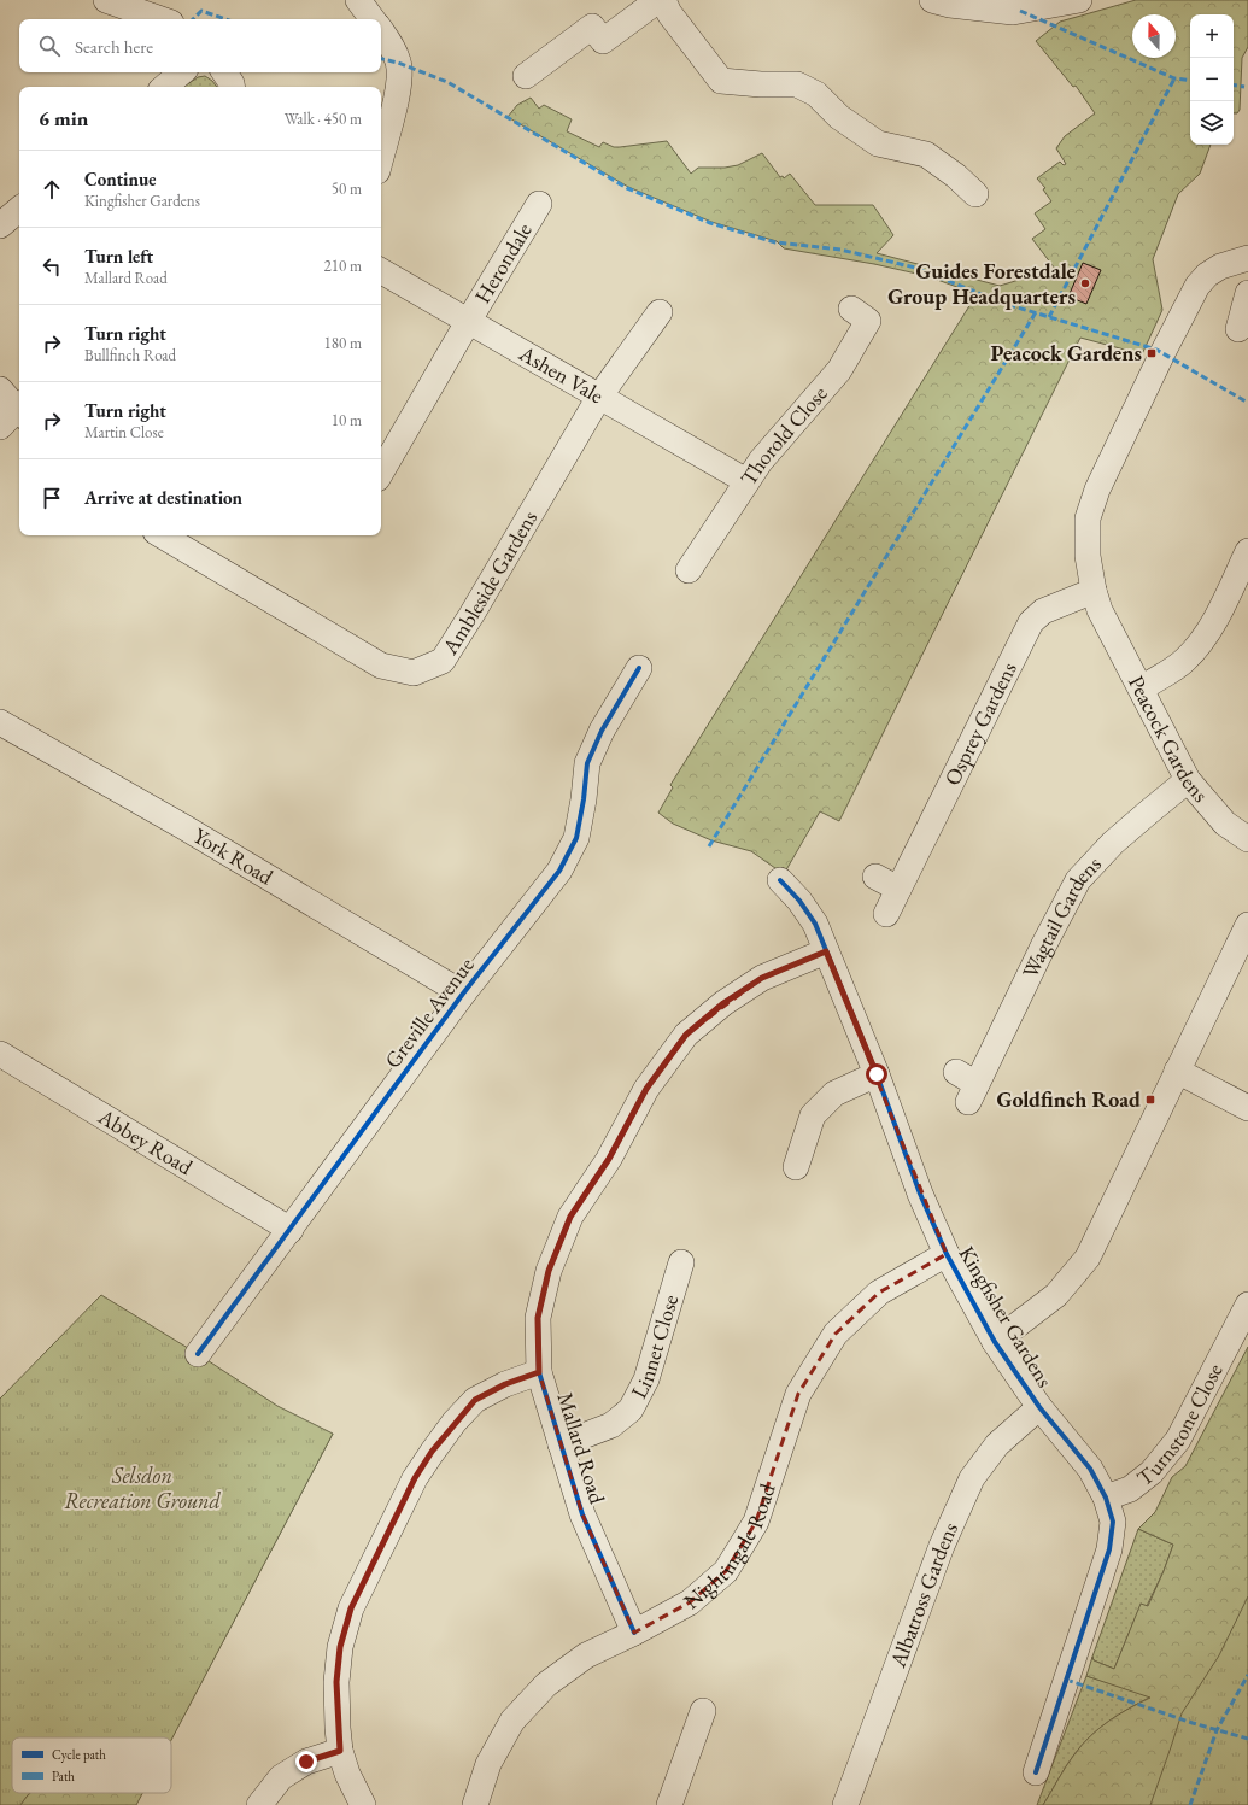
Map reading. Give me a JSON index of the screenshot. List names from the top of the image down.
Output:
{
  "streets": {
    "street": [
      "Herondale",
      "Ashen Vale",
      "Thorold Close",
      "Ambleside Gardens",
      "Osprey Gardens",
      "Peacock Gardens",
      "York Road",
      "Wagtail Gardens",
      "Greville Avenue",
      "Abbey Road",
      "Kingfisher Gardens",
      "Linnet Close",
      "Turnstone Close",
      "Mallard Road",
      "Nightingale Road",
      "Albatross Gardens"
    ]
  },
  "crossings": [
    ["Herondale", "Ashen Vale"],
    ["Ashen Vale", "Thorold Close"],
    ["Ashen Vale", "Ambleside Gardens"],
    ["Osprey Gardens", "Peacock Gardens"],
    ["Peacock Gardens", "Wagtail Gardens"],
    ["York Road", "Greville Avenue"],
    ["Greville Avenue", "Abbey Road"],
    ["Kingfisher Gardens", "Turnstone Close"],
    ["Kingfisher Gardens", "Mallard Road"],
    ["Kingfisher Gardens", "Nightingale Road"],
    ["Kingfisher Gardens", "Albatross Gardens"],
    ["Linnet Close", "Mallard Road"],
    ["Mallard Road", "Nightingale Road"]
  ],
  "parks": ["Selsdon Recreation Ground"],
  "places": {
    "other": ["Guides Forestdale Group Headquarters"],
    "transit": ["Peacock Gardens", "Goldfinch Road"]
  },
  "legend": ["Cycle path", "Path"],
  "north": "top",
  "page": {
    "map_buttons": ["+", "−"],
    "search": "Search here",
    "heading": ["6 min", "Walk · 450 m"],
    "list": [
      ["Continue", "Kingfisher Gardens", "50 m"],
      ["Turn left", "Mallard Road", "210 m"],
      ["Turn right", "Bullfinch Road", "180 m"],
      ["Turn right", "Martin Close", "10 m"],
      "Arrive at destination"
    ]
  }
}
